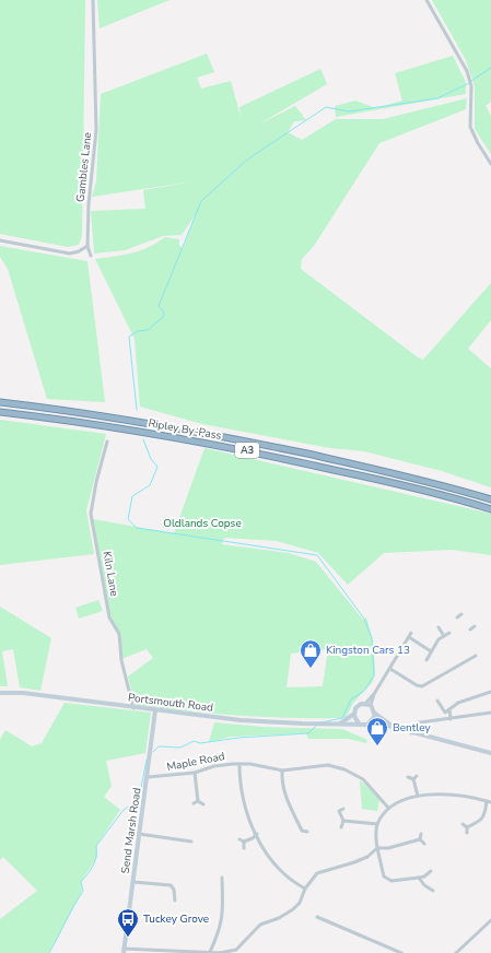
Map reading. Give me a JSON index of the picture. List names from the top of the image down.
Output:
{
  "streets": {
    "highway": ["Ripley By-Pass", "A3"],
    "main road": ["Portsmouth Road", "Send Marsh Road"],
    "street": ["Gambles Lane", "Kiln Lane", "Maple Road"]
  },
  "crossings": [
    ["Kiln Lane", "Portsmouth Road"],
    ["Portsmouth Road", "Send Marsh Road"],
    ["Maple Road", "Send Marsh Road"]
  ],
  "parks": ["Oldlands Copse"],
  "places": {
    "shop": ["Kingston Cars 13", "Bentley"],
    "bus stop": ["Tuckey Grove"]
  }
}
